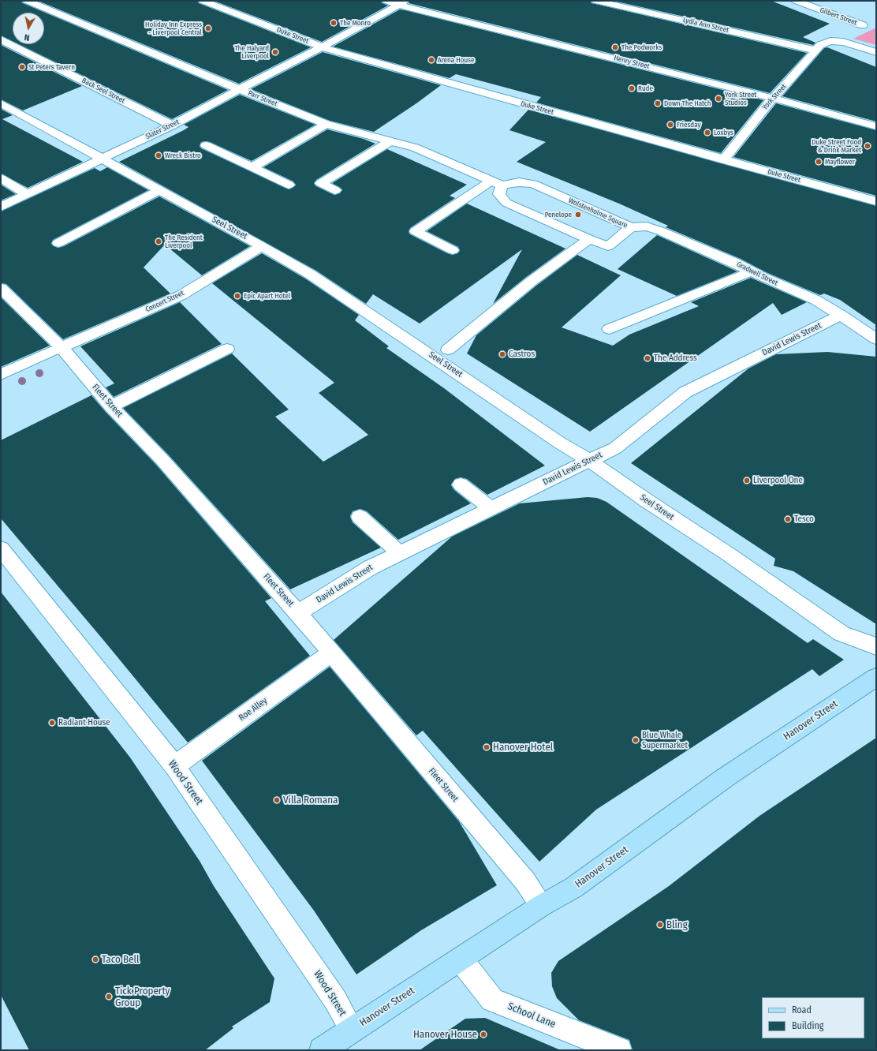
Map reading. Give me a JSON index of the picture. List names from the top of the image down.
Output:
{
  "streets": {
    "main road": ["Hanover Street"],
    "street": [
      "Gilbert Street",
      "Lydia Ann Street",
      "Duke Street",
      "Henry Street",
      "Back Seel Street",
      "York Street",
      "Parr Street",
      "Slater Street",
      "Wolstenholme Square",
      "Seel Street",
      "Gradwell Street",
      "Concert Street",
      "David Lewis Street",
      "Fleet Street",
      "Roe Alley",
      "Wood Street",
      "School Lane"
    ]
  },
  "crossings": [
    ["Lydia Ann Street", "York Street"],
    ["Duke Street", "York Street"],
    ["Duke Street", "Slater Street"],
    ["Henry Street", "York Street"],
    ["Henry Street", "Slater Street"],
    ["Back Seel Street", "Slater Street"],
    ["Parr Street", "Slater Street"],
    ["Parr Street", "Wolstenholme Square"],
    ["Slater Street", "Seel Street"],
    ["Wolstenholme Square", "Gradwell Street"],
    ["Seel Street", "Concert Street"],
    ["Seel Street", "David Lewis Street"],
    ["Gradwell Street", "David Lewis Street"],
    ["Concert Street", "Fleet Street"],
    ["David Lewis Street", "Fleet Street"],
    ["Fleet Street", "Roe Alley"],
    ["Fleet Street", "Hanover Street"],
    ["Roe Alley", "Wood Street"],
    ["Hanover Street", "Wood Street"],
    ["Hanover Street", "School Lane"]
  ],
  "places": [
    "The Monro",
    "Holiday Inn Express - Liverpool Central",
    "The Podworks",
    "The Halyard Liverpool",
    "Arena House",
    "St Peters Tavern",
    "Rude",
    "York Street Studios",
    "Down The Hatch",
    "Friesday",
    "Loxbys",
    "Duke Street Food & Drink Market",
    "Wreck Bistro",
    "Mayflower",
    "Penelope",
    "The Resident Liverpool",
    "Epic Apart Hotel",
    "Castros",
    "The Address",
    "Liverpool One",
    "Tesco",
    "Radiant House",
    "Blue Whale Supermarket",
    "Hanover Hotel",
    "Villa Romana",
    "Bling",
    "Taco Bell",
    "Tick Property Group",
    "Hanover House"
  ],
  "legend": ["Road", "Building"],
  "north": "bottom"
}
